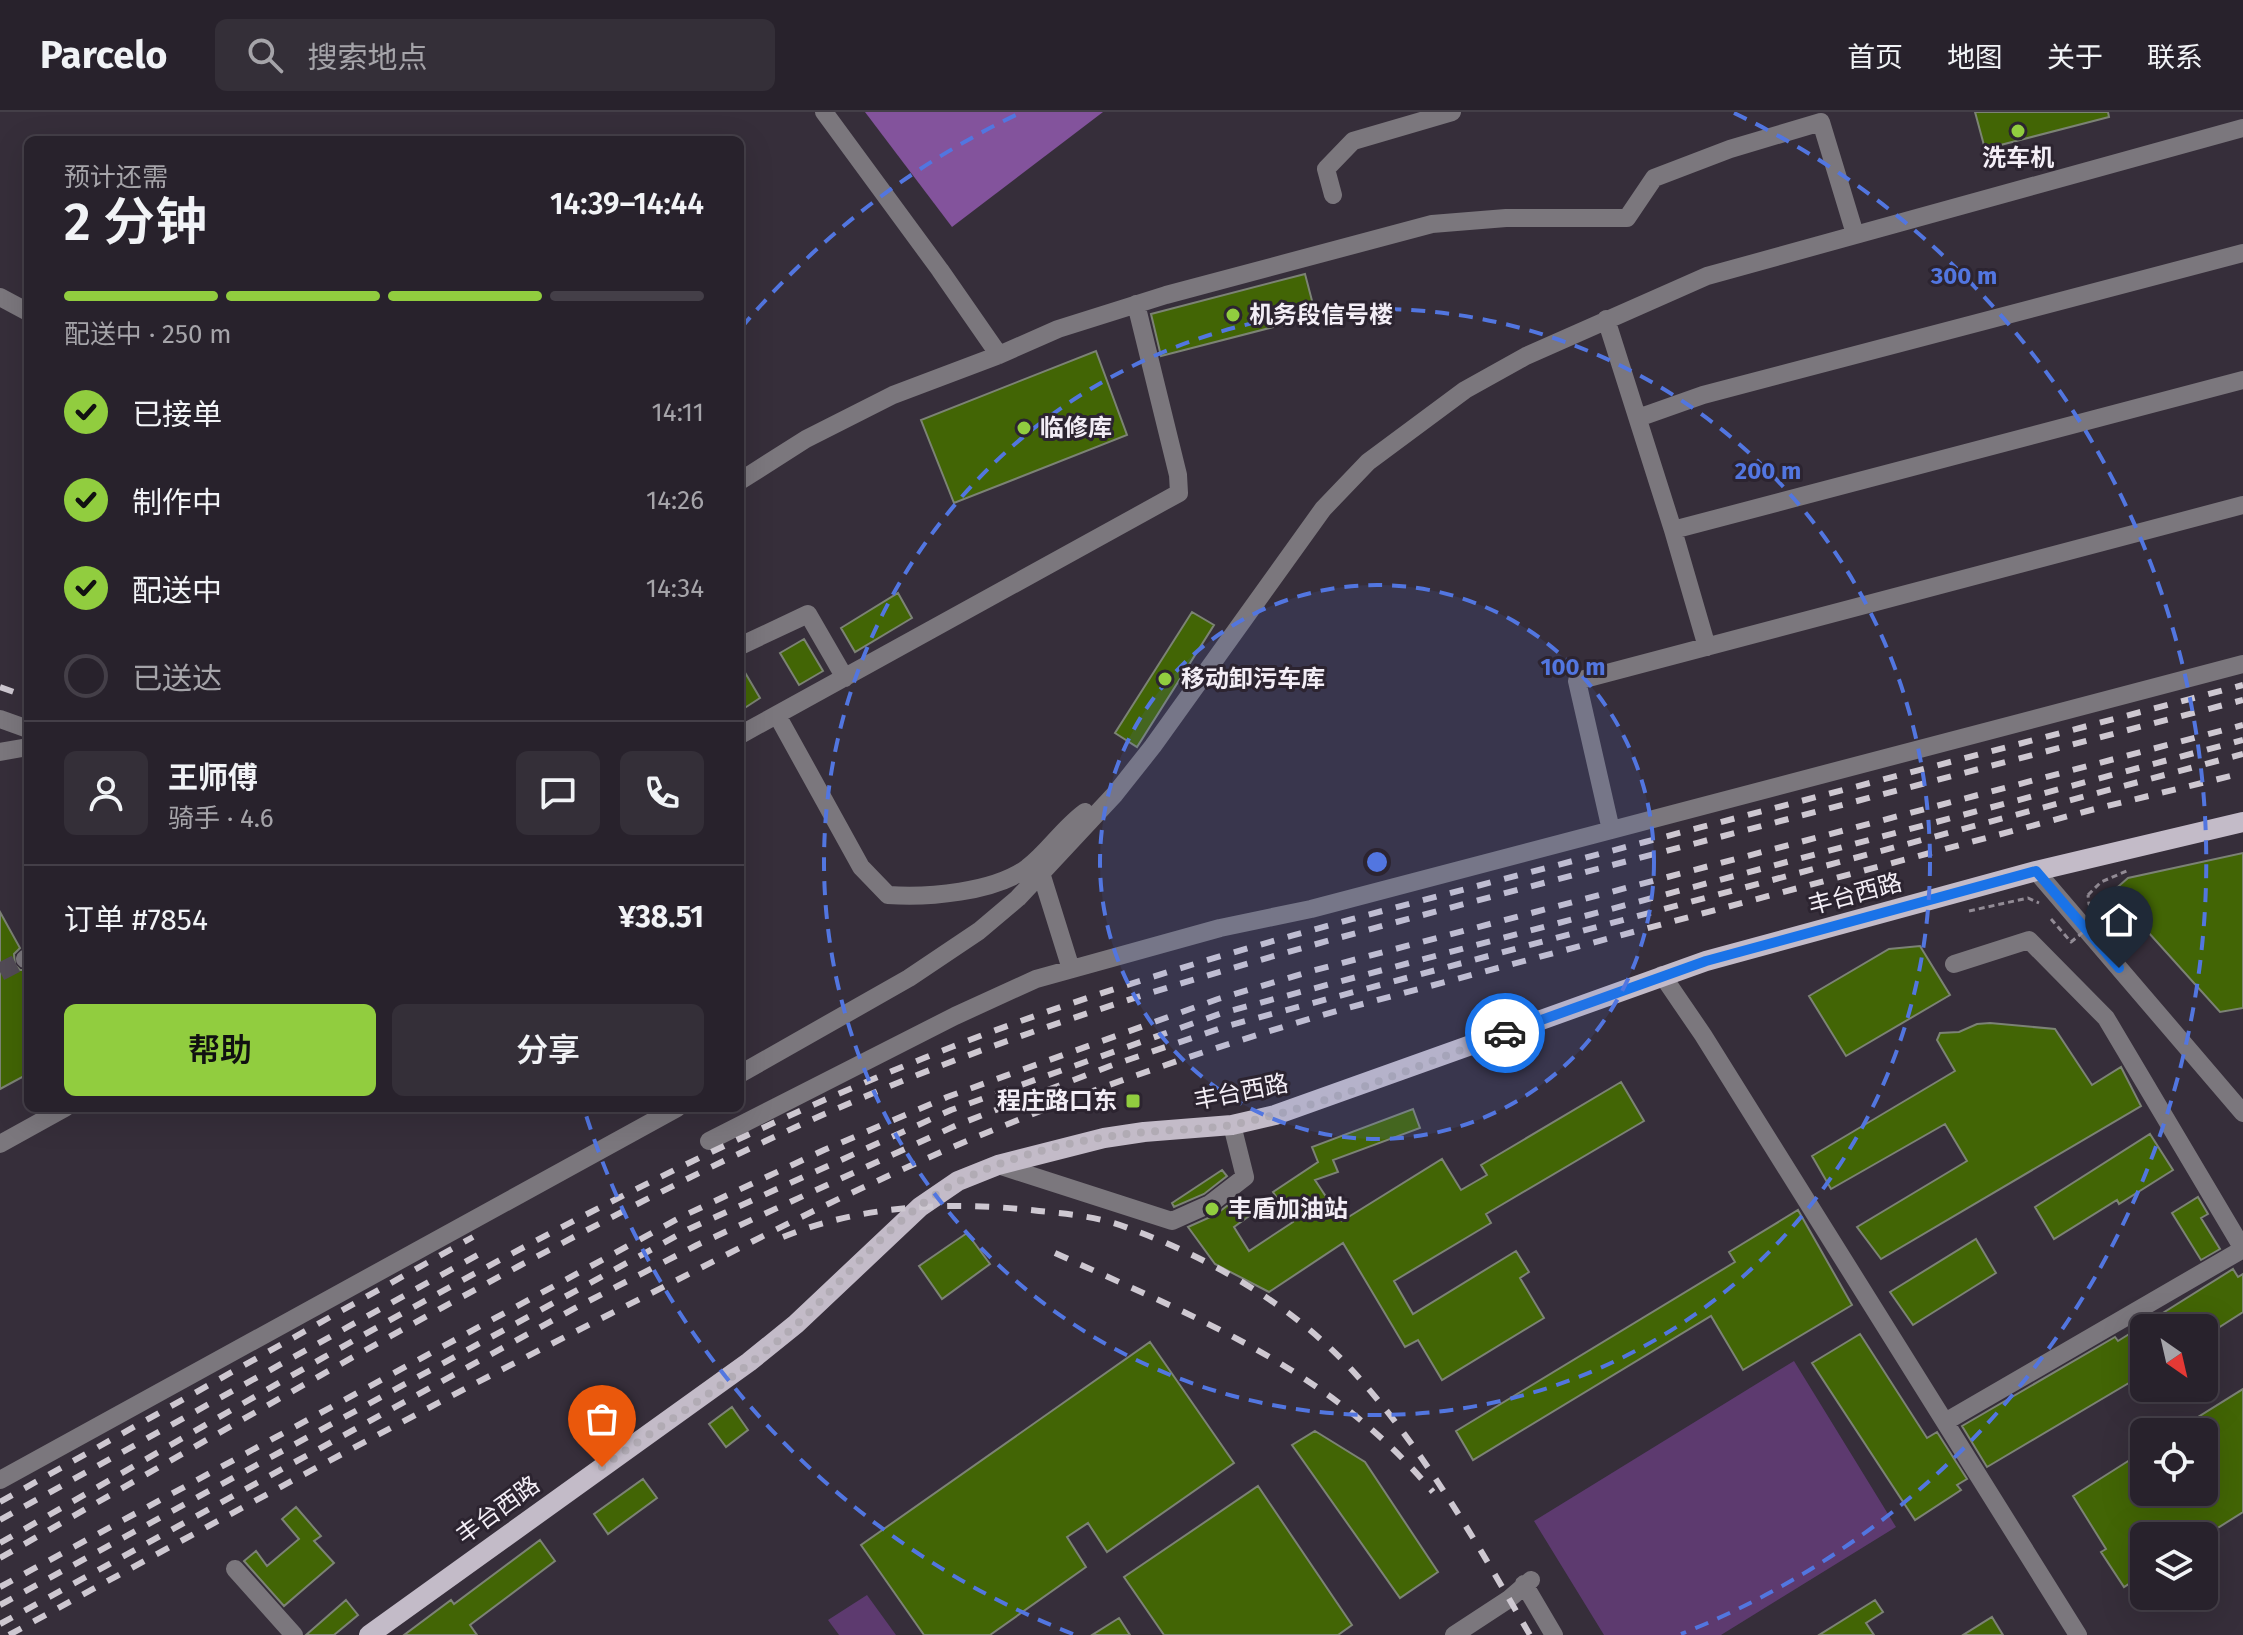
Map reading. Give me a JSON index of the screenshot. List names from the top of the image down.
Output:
{
  "streets": {
    "main road": ["丰台西路"]
  },
  "places": {
    "other": [
      "洗车机",
      "机务段信号楼",
      "临修库",
      "移动卸污车库",
      "丰盾加油站"
    ],
    "transit": ["程庄路口东"]
  },
  "north": "bottom right",
  "page": {
    "header": "Parcelo",
    "search": "搜索地点",
    "nav": [
      "首页",
      "地图",
      "关于",
      "联系"
    ],
    "heading": ["2 分钟", "预计还需", "14:39–14:44"],
    "panel": [
      "王师傅",
      "骑手 · 4.6",
      "订单 #7854",
      "¥38.51"
    ],
    "bar": "配送中 · 250 m",
    "list": [
      ["已接单", "14:11"],
      ["制作中", "14:26"],
      ["配送中", "14:34"],
      "已送达"
    ],
    "buttons": ["帮助", "分享"]
  },
  "rings": ["300 m", "200 m", "100 m"]
}
